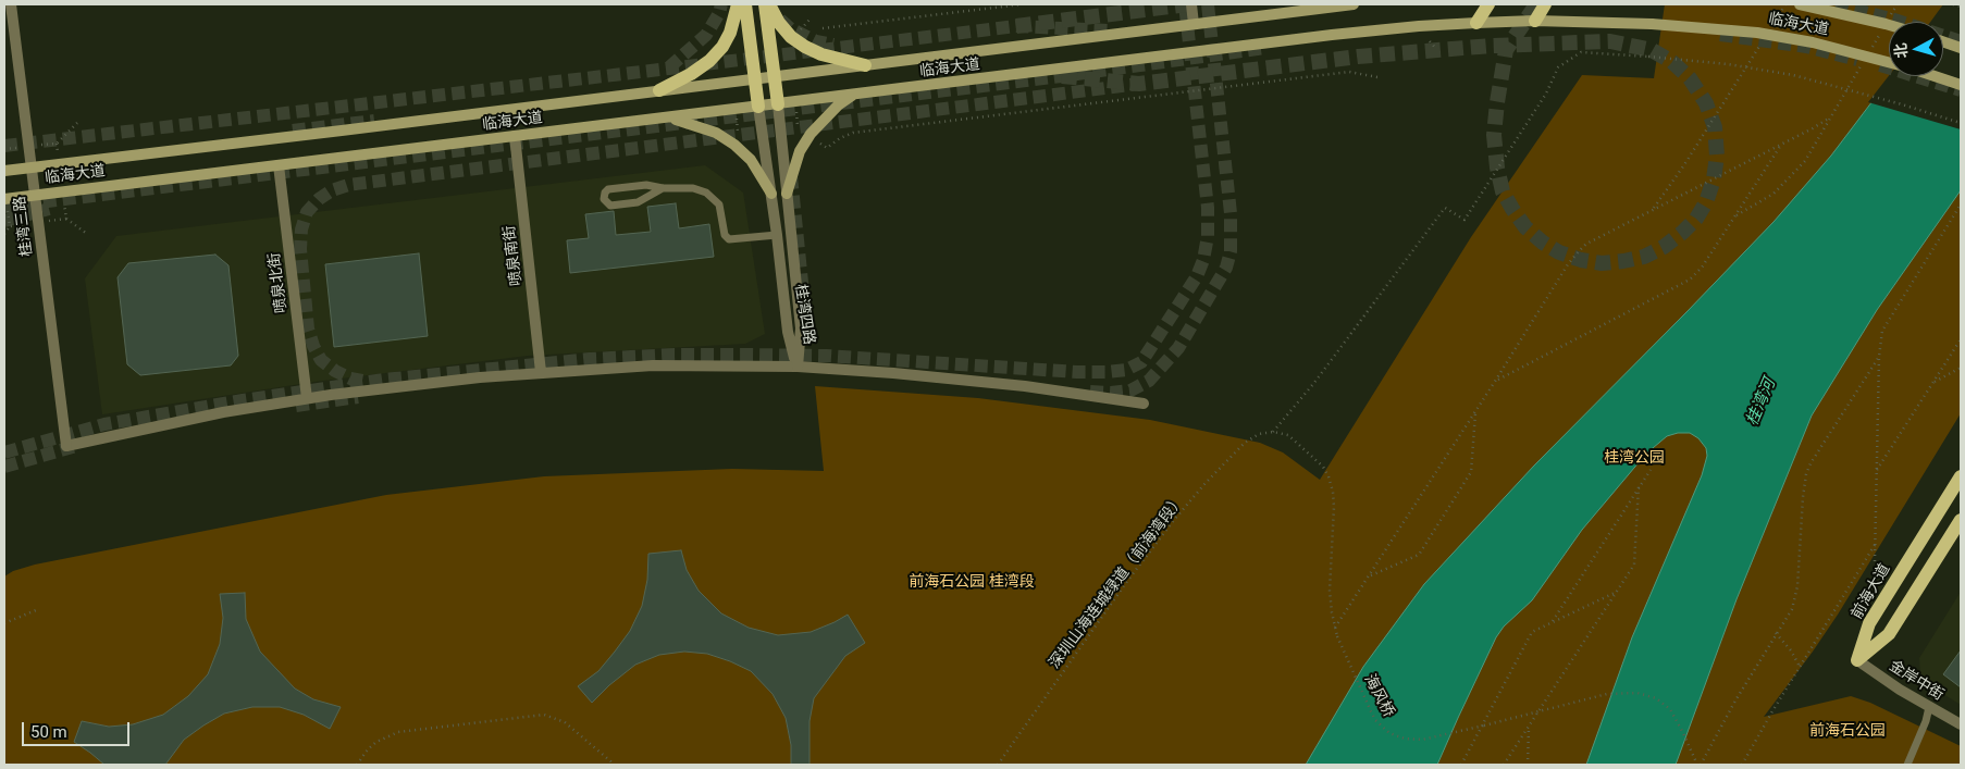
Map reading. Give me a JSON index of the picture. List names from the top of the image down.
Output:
{
  "streets": {
    "main road": ["临海大道", "桂湾四路", "前海大道"],
    "street": [
      "桂湾三路",
      "喷泉南街",
      "喷泉北街",
      "金岸中街"
    ],
    "path": ["深圳山海连城绿道（前海湾段）", "海风桥"]
  },
  "crossings": [
    ["临海大道", "桂湾三路"],
    ["临海大道", "喷泉南街"],
    ["临海大道", "喷泉北街"],
    ["临海大道", "桂湾四路"],
    ["桂湾三路", "喷泉北街"],
    ["深圳山海连城绿道（前海湾段）", "海风桥"],
    ["前海大道", "金岸中街"]
  ],
  "water": ["桂湾河"],
  "parks": ["桂湾公园", "前海石公园 桂湾段", "前海石公园"],
  "scale_bar": "50 m",
  "north": "left"
}
